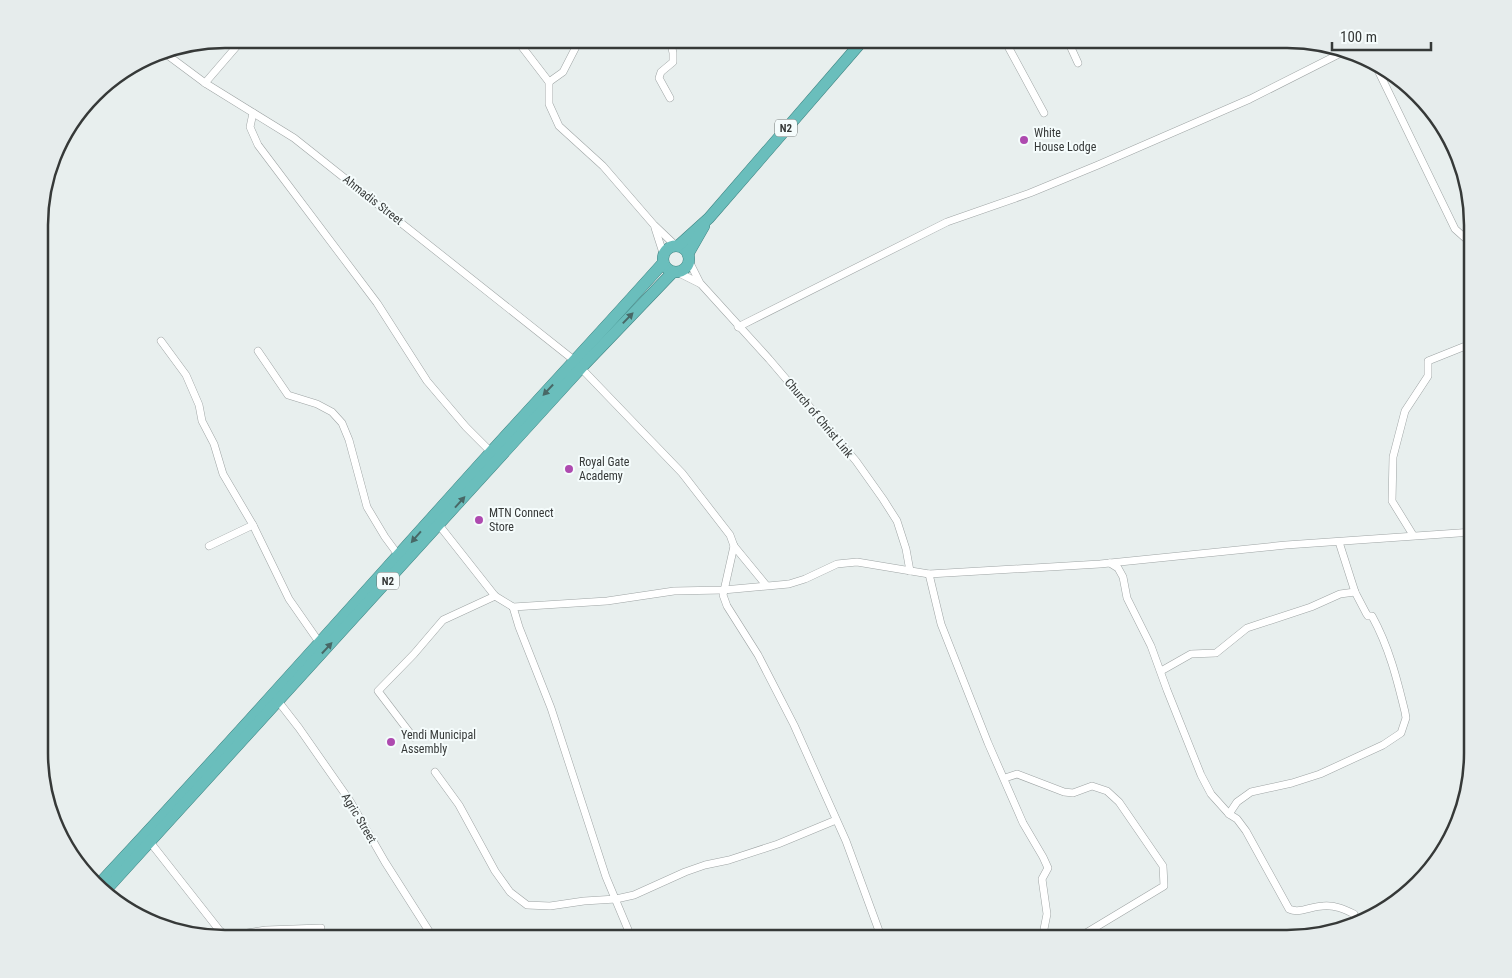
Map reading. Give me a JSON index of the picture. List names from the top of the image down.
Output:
{
  "streets": {
    "highway": ["N2"],
    "street": ["Ahmadis Street", "Church of Christ Link", "Agric Street"]
  },
  "crossings": [
    ["N2", "Ahmadis Street"],
    ["N2", "Church of Christ Link"],
    ["N2", "Agric Street"]
  ],
  "places": [
    "White House Lodge",
    "Royal Gate Academy",
    "MTN Connect Store",
    "Yendi Municipal Assembly"
  ],
  "scale_bar": "100 m"
}
